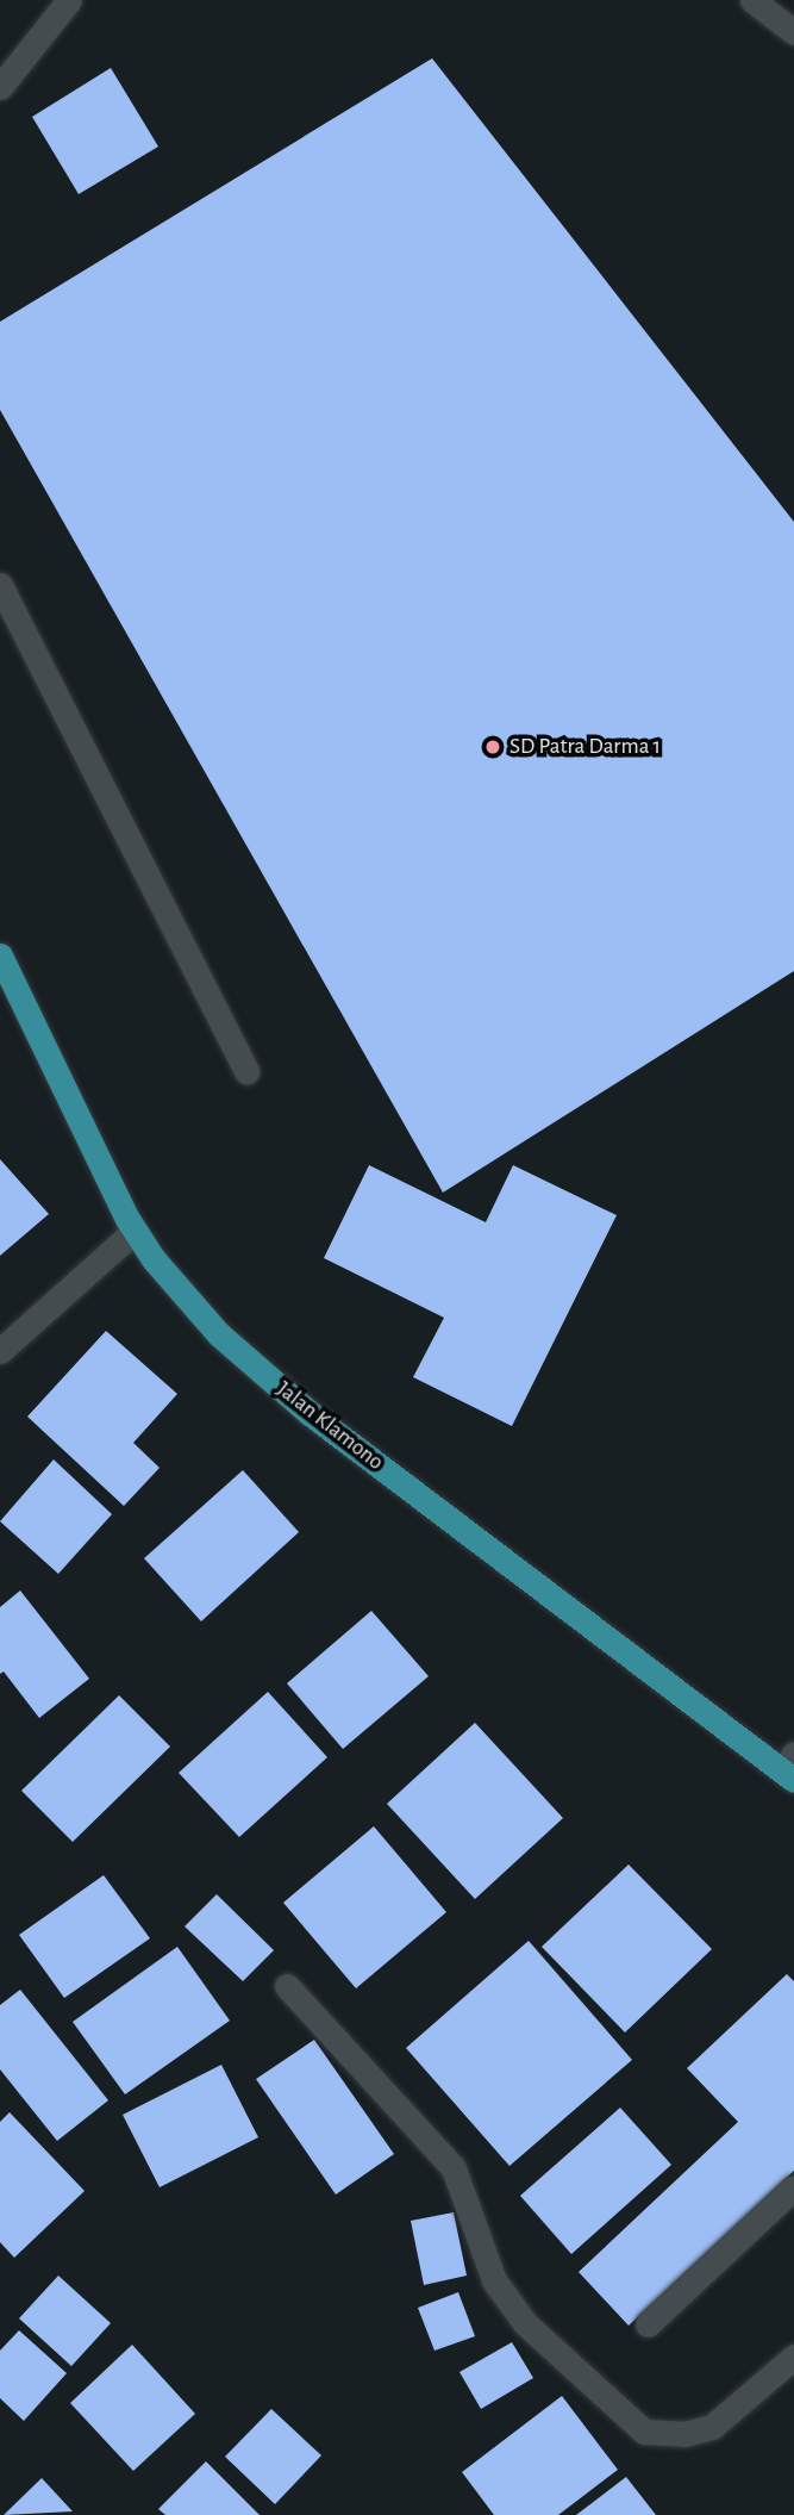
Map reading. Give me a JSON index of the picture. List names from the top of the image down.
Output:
{
  "streets": {
    "main road": ["Jalan Klamono"]
  },
  "places": ["SD Patra Darma 1"]
}
